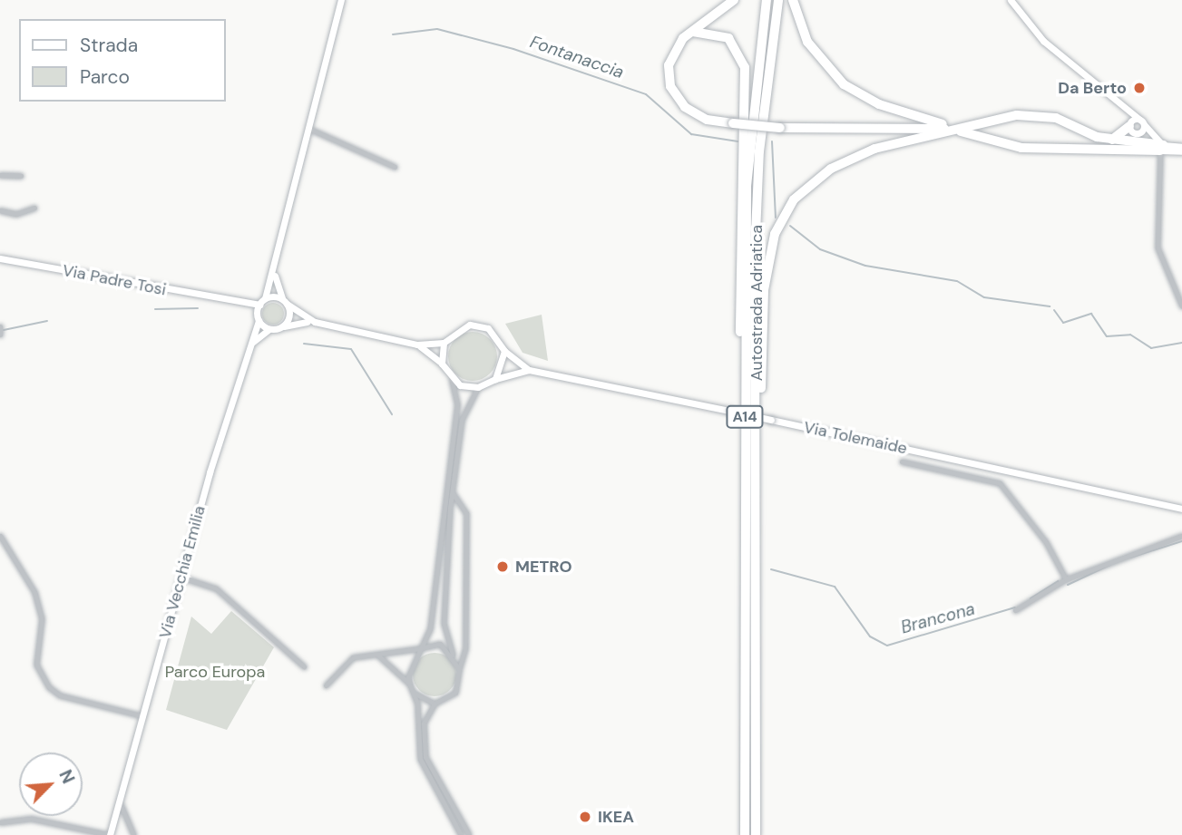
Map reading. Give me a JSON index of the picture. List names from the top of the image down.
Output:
{
  "streets": {
    "highway": ["Autostrada Adriatica", "A14"],
    "main road": ["Via Padre Tosi", "Via Tolemaide", "Via Vecchia Emilia"]
  },
  "crossings": [
    ["Via Tolemaide", "Via Vecchia Emilia"]
  ],
  "water": ["Fontanaccia", "Brancona"],
  "parks": ["Parco Europa"],
  "places": ["Da Berto", "METRO", "IKEA"],
  "legend": ["Strada", "Parco"],
  "north": "top right"
}
